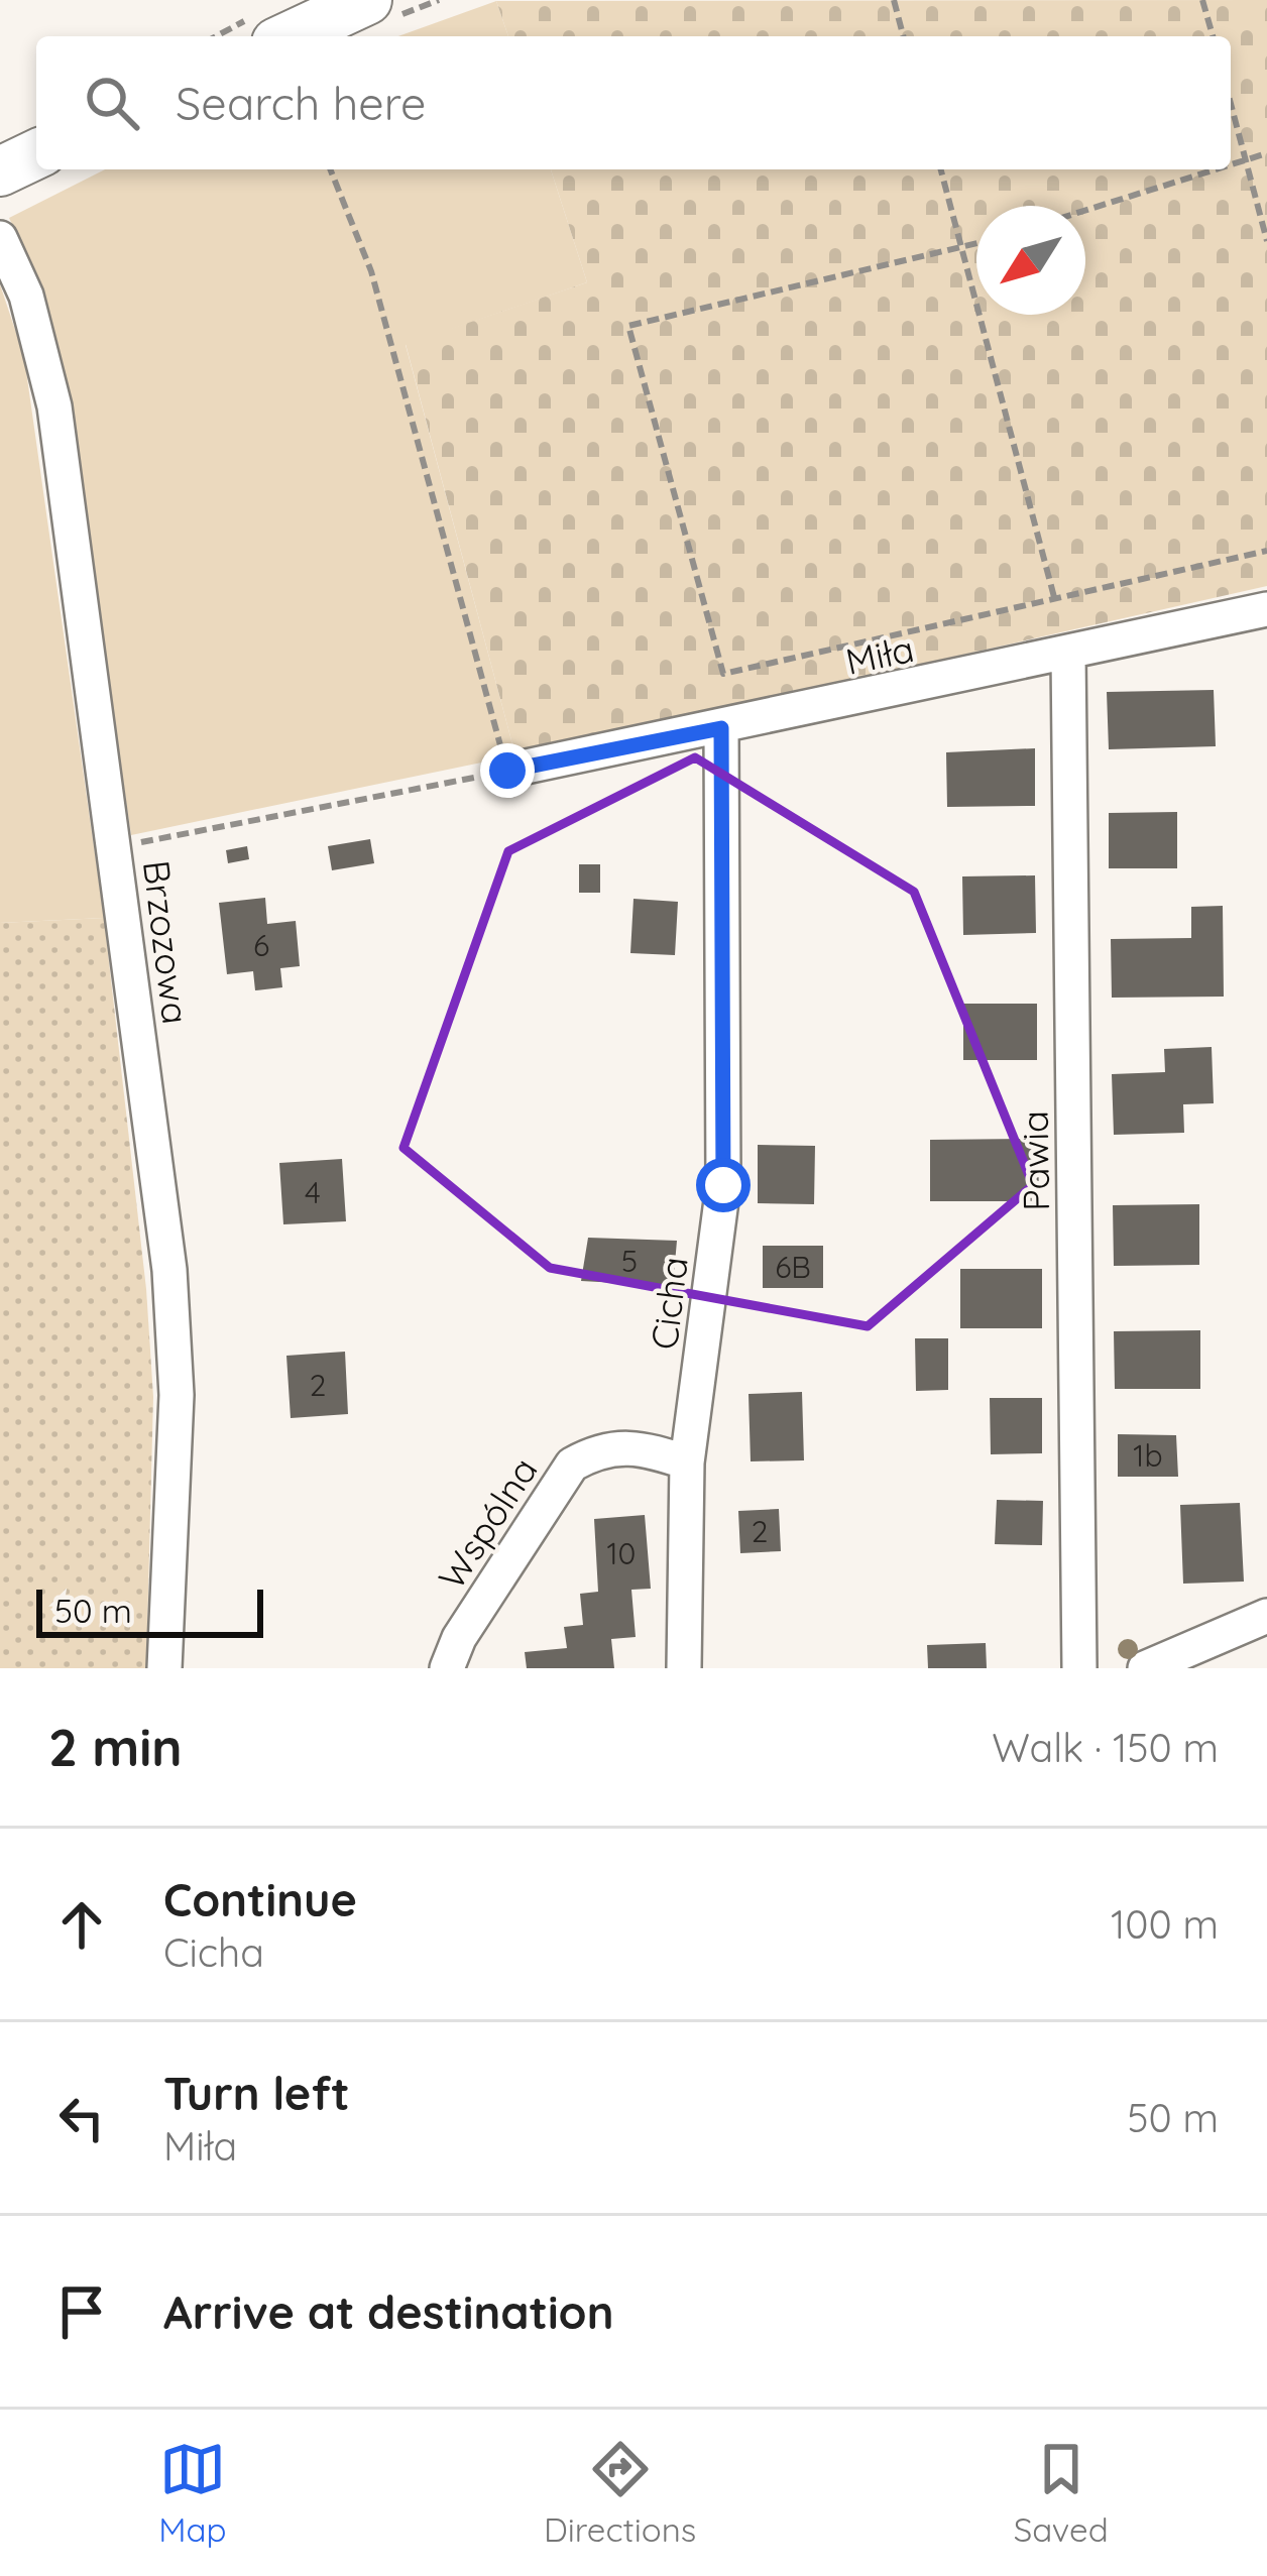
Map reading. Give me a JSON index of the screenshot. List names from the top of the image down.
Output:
{
  "streets": {
    "street": [
      "Miła",
      "Brzozowa",
      "Pawia",
      "Cicha",
      "Wspólna"
    ]
  },
  "crossings": [
    ["Miła", "Pawia"],
    ["Miła", "Cicha"],
    ["Cicha", "Wspólna"]
  ],
  "house_numbers": [
    "6",
    "4",
    "5",
    "6B",
    "2",
    "1b",
    "2",
    "10"
  ],
  "scale_bar": "50 m",
  "north": "bottom left",
  "page": {
    "search": "Search here",
    "scale": "50 m",
    "heading": ["2 min", "Walk · 150 m"],
    "list": [
      ["Continue", "Cicha", "100 m"],
      ["Turn left", "Miła", "50 m"],
      "Arrive at destination"
    ],
    "nav": ["Map", "Directions", "Saved"]
  }
}
